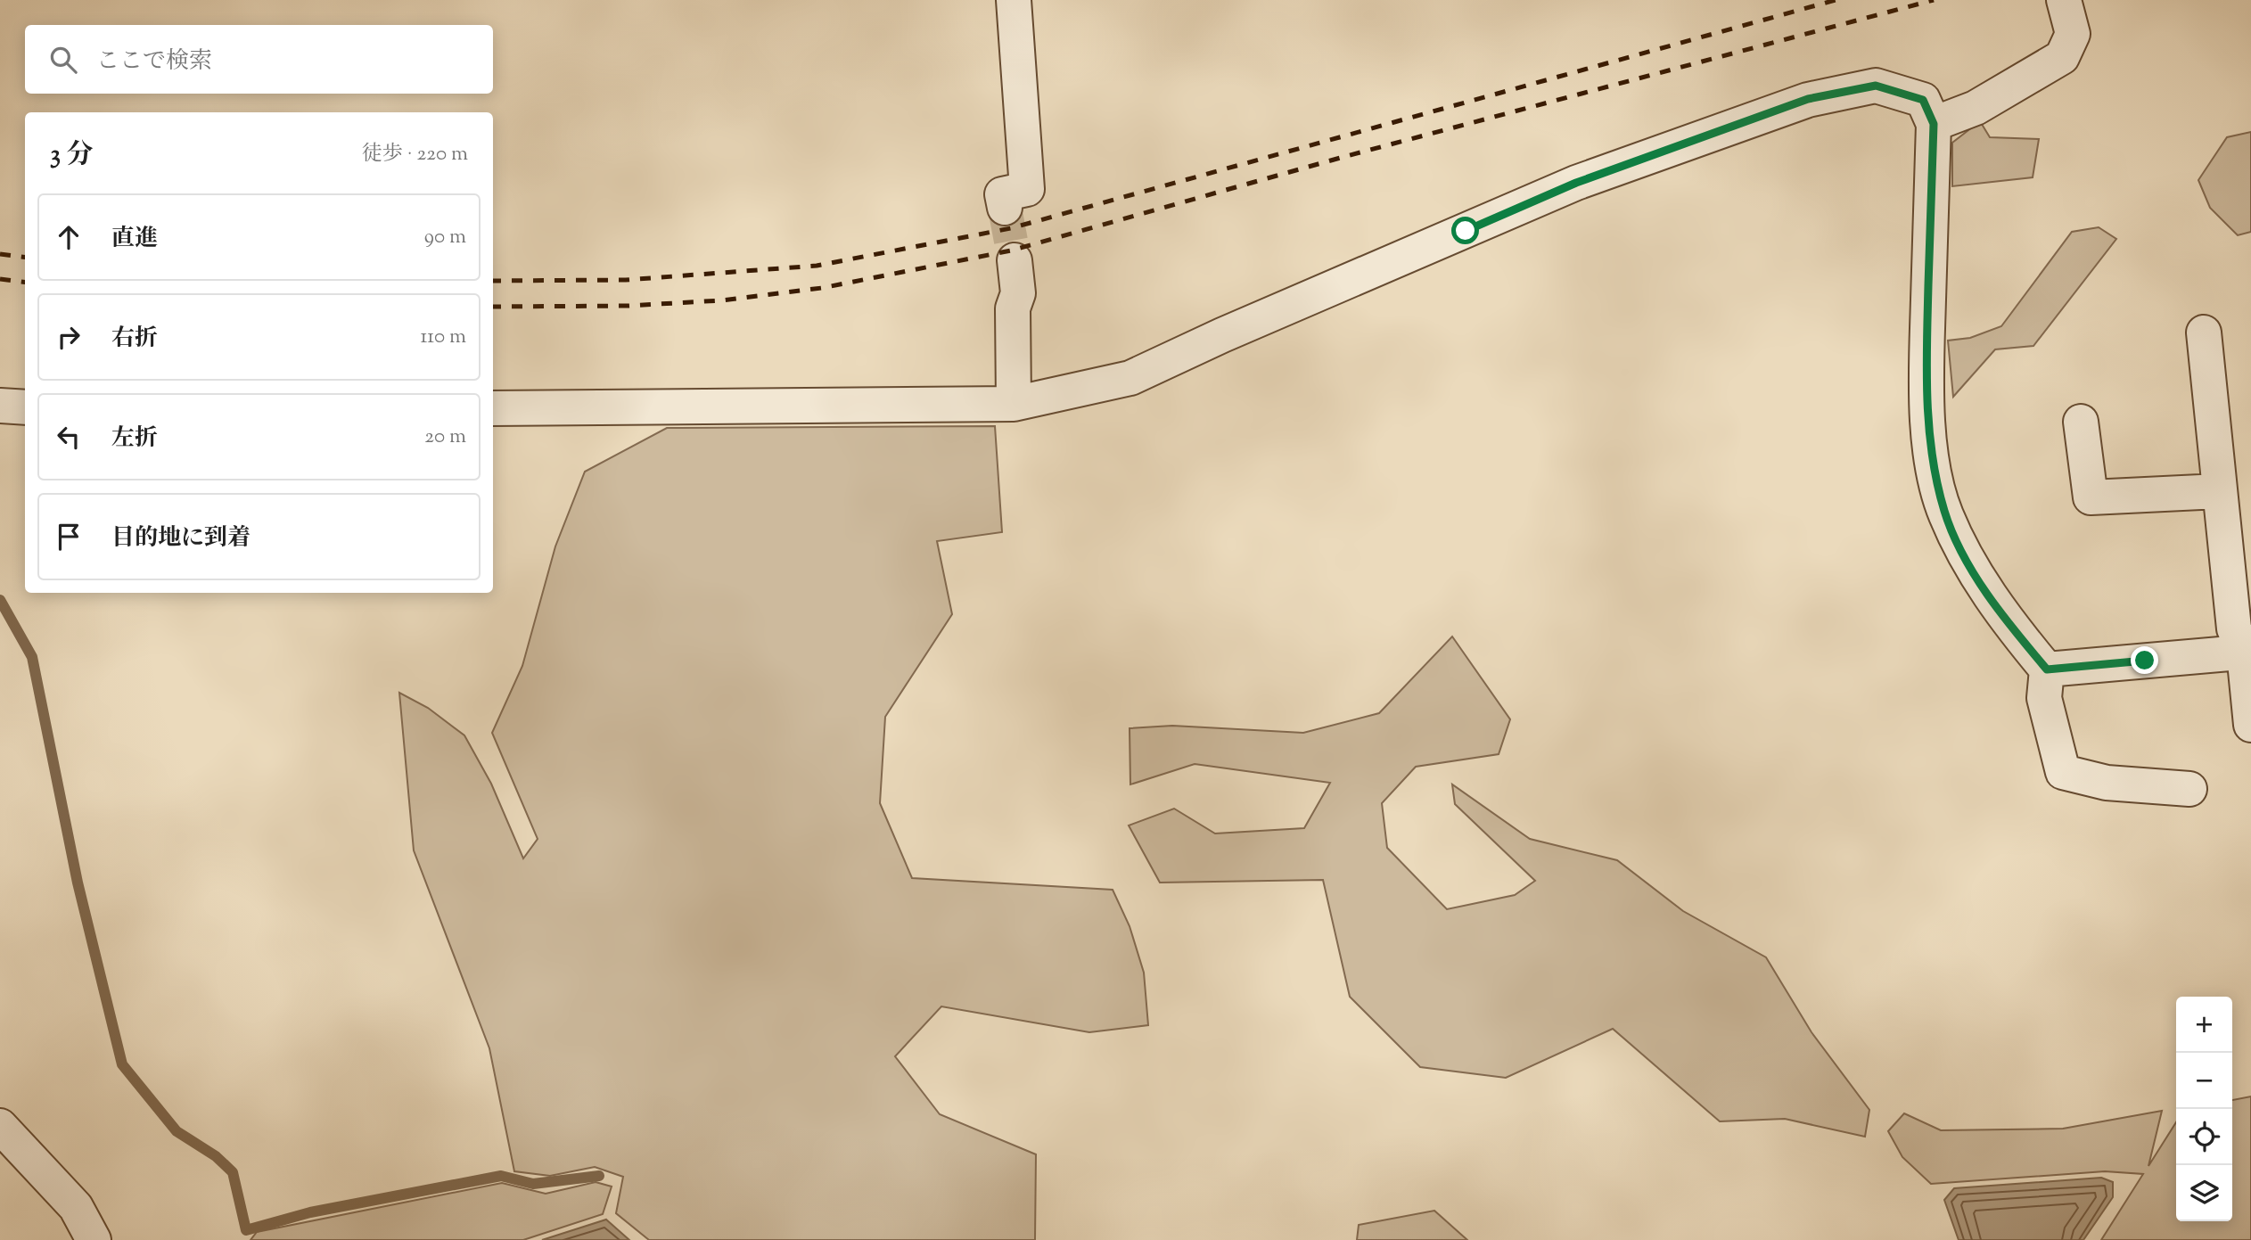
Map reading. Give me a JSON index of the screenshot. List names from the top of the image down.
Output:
{
  "page": {
    "search": "ここで検索",
    "heading": ["3 分", "徒歩 · 220 m"],
    "list": [
      ["直進", "90 m"],
      ["右折", "110 m"],
      ["左折", "20 m"],
      "目的地に到着"
    ],
    "map_buttons": ["+", "−"]
  }
}
